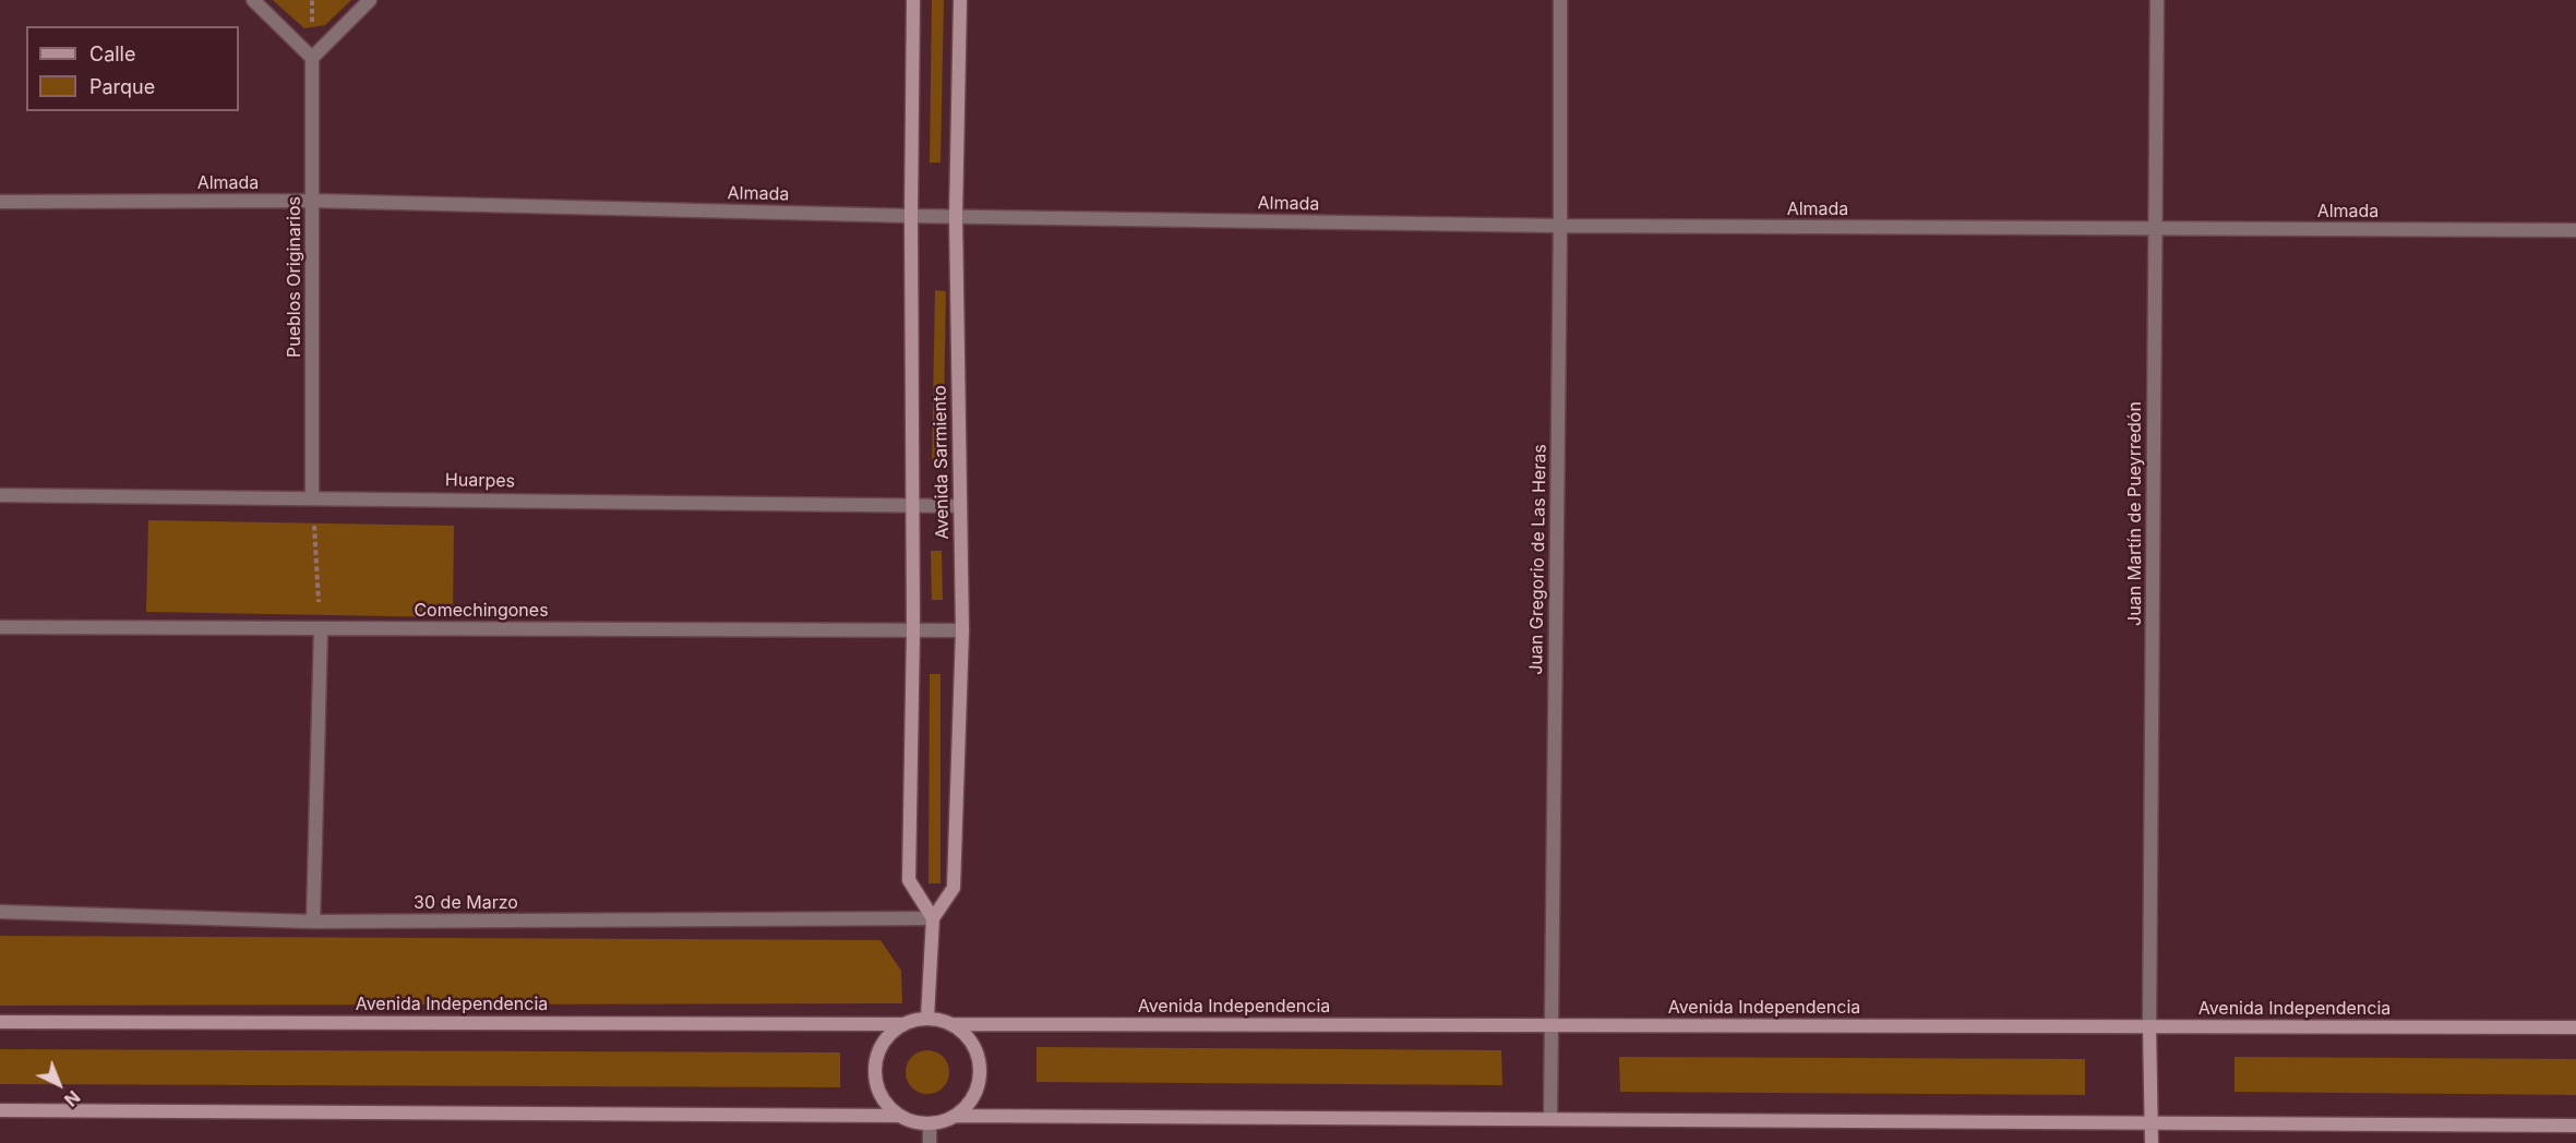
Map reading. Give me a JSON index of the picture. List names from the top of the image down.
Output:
{
  "streets": {
    "main road": ["Avenida Sarmiento", "Avenida Independencia"],
    "street": [
      "Almada",
      "Pueblos Originarios",
      "Huarpes",
      "Juan Martín de Pueyrredón",
      "Juan Gregorio de Las Heras",
      "Comechingones",
      "30 de Marzo"
    ]
  },
  "crossings": [
    ["Almada", "Pueblos Originarios"],
    ["Almada", "Avenida Sarmiento"],
    ["Almada", "Juan Martín de Pueyrredón"],
    ["Almada", "Juan Gregorio de Las Heras"],
    ["Pueblos Originarios", "Huarpes"],
    ["Avenida Sarmiento", "Huarpes"],
    ["Avenida Sarmiento", "Comechingones"],
    ["Avenida Sarmiento", "30 de Marzo"],
    ["Juan Martín de Pueyrredón", "Avenida Independencia"],
    ["Juan Gregorio de Las Heras", "Avenida Independencia"]
  ],
  "legend": ["Calle", "Parque"],
  "north": "bottom right"
}
